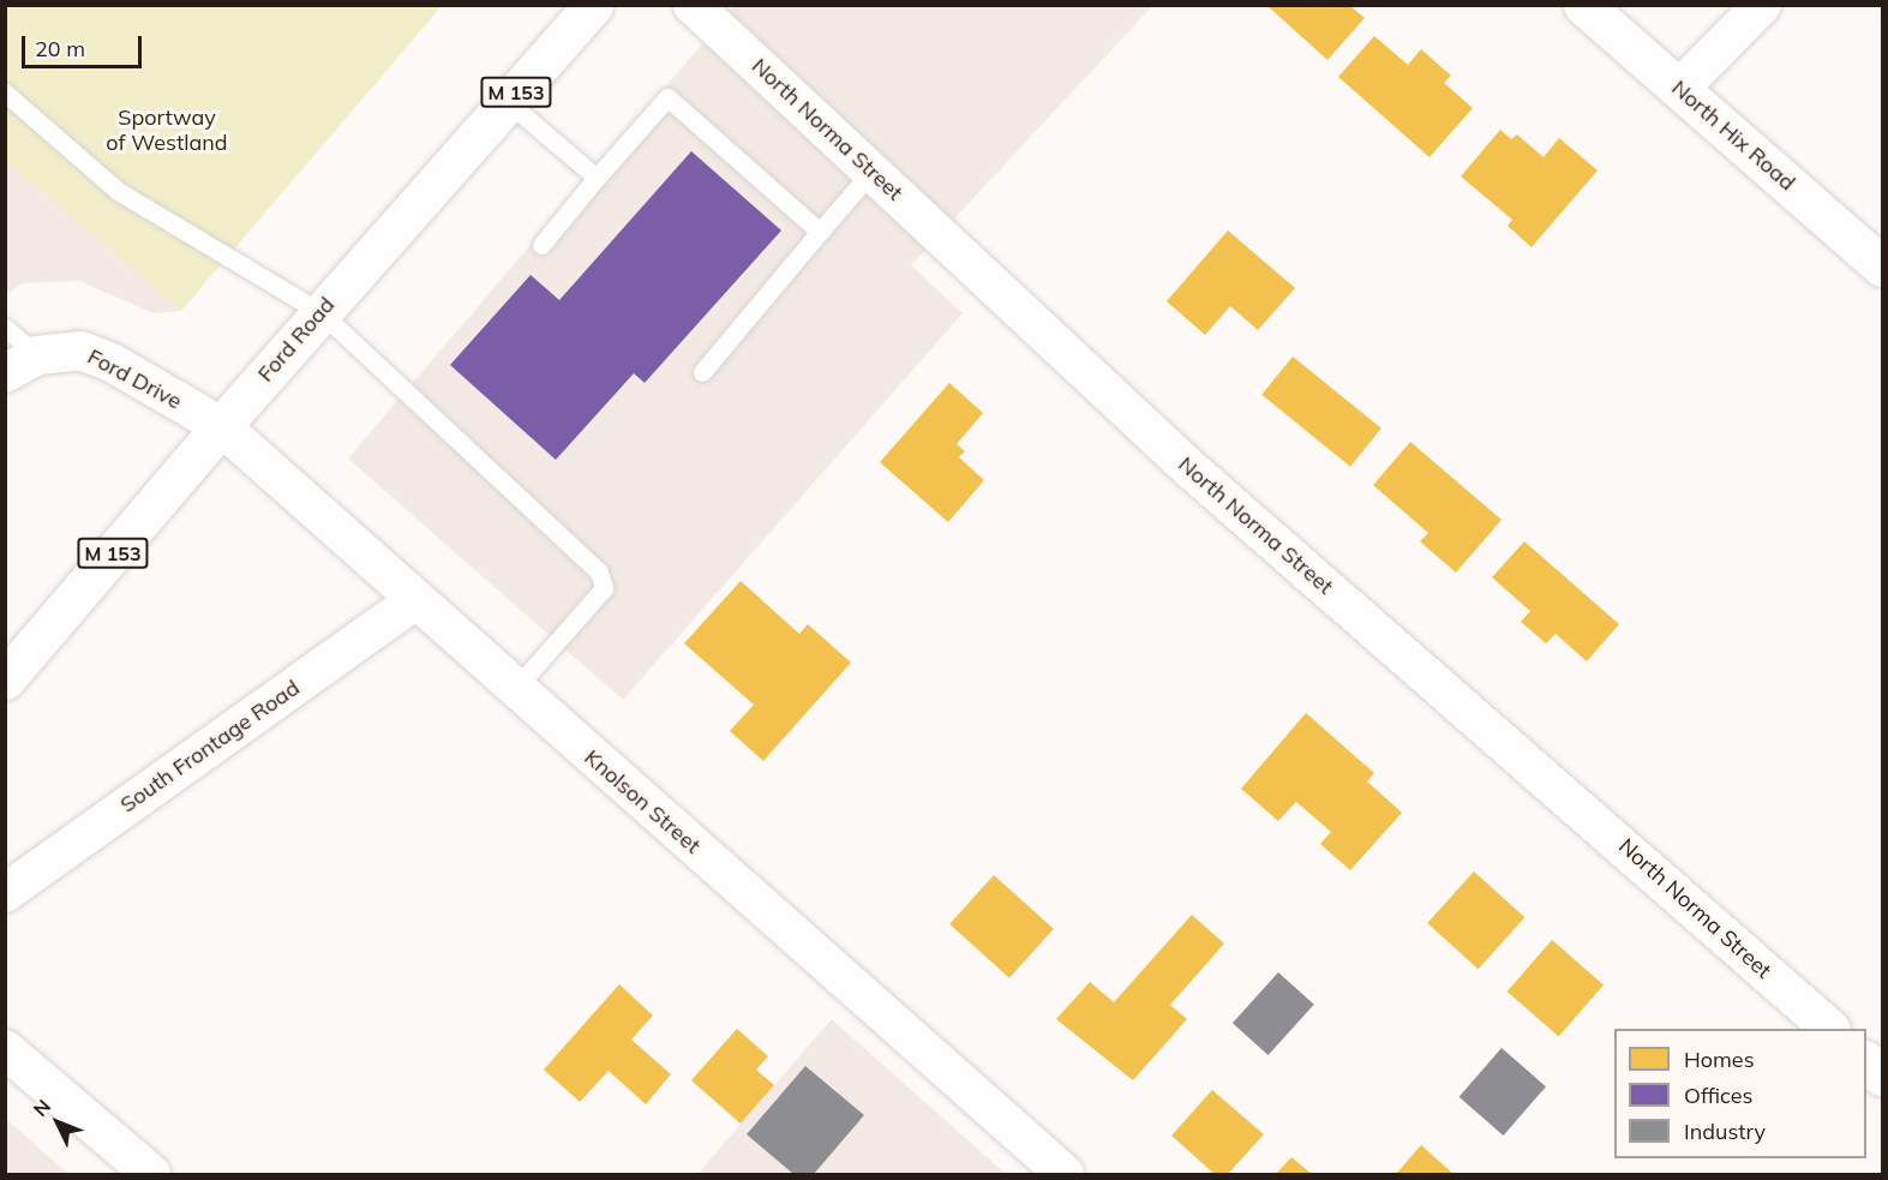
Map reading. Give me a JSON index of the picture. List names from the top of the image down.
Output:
{
  "streets": {
    "main road": ["M 153", "North Hix Road", "Ford Road"],
    "street": [
      "North Norma Street",
      "Ford Drive",
      "South Frontage Road",
      "Knolson Street"
    ]
  },
  "crossings": [
    ["Ford Road", "Ford Drive"],
    ["Ford Road", "Knolson Street"],
    ["Ford Drive", "Knolson Street"],
    ["South Frontage Road", "Knolson Street"]
  ],
  "parks": ["Sportway of Westland"],
  "legend": ["Homes", "Offices", "Industry"],
  "scale_bar": "20 m",
  "north": "top left"
}
